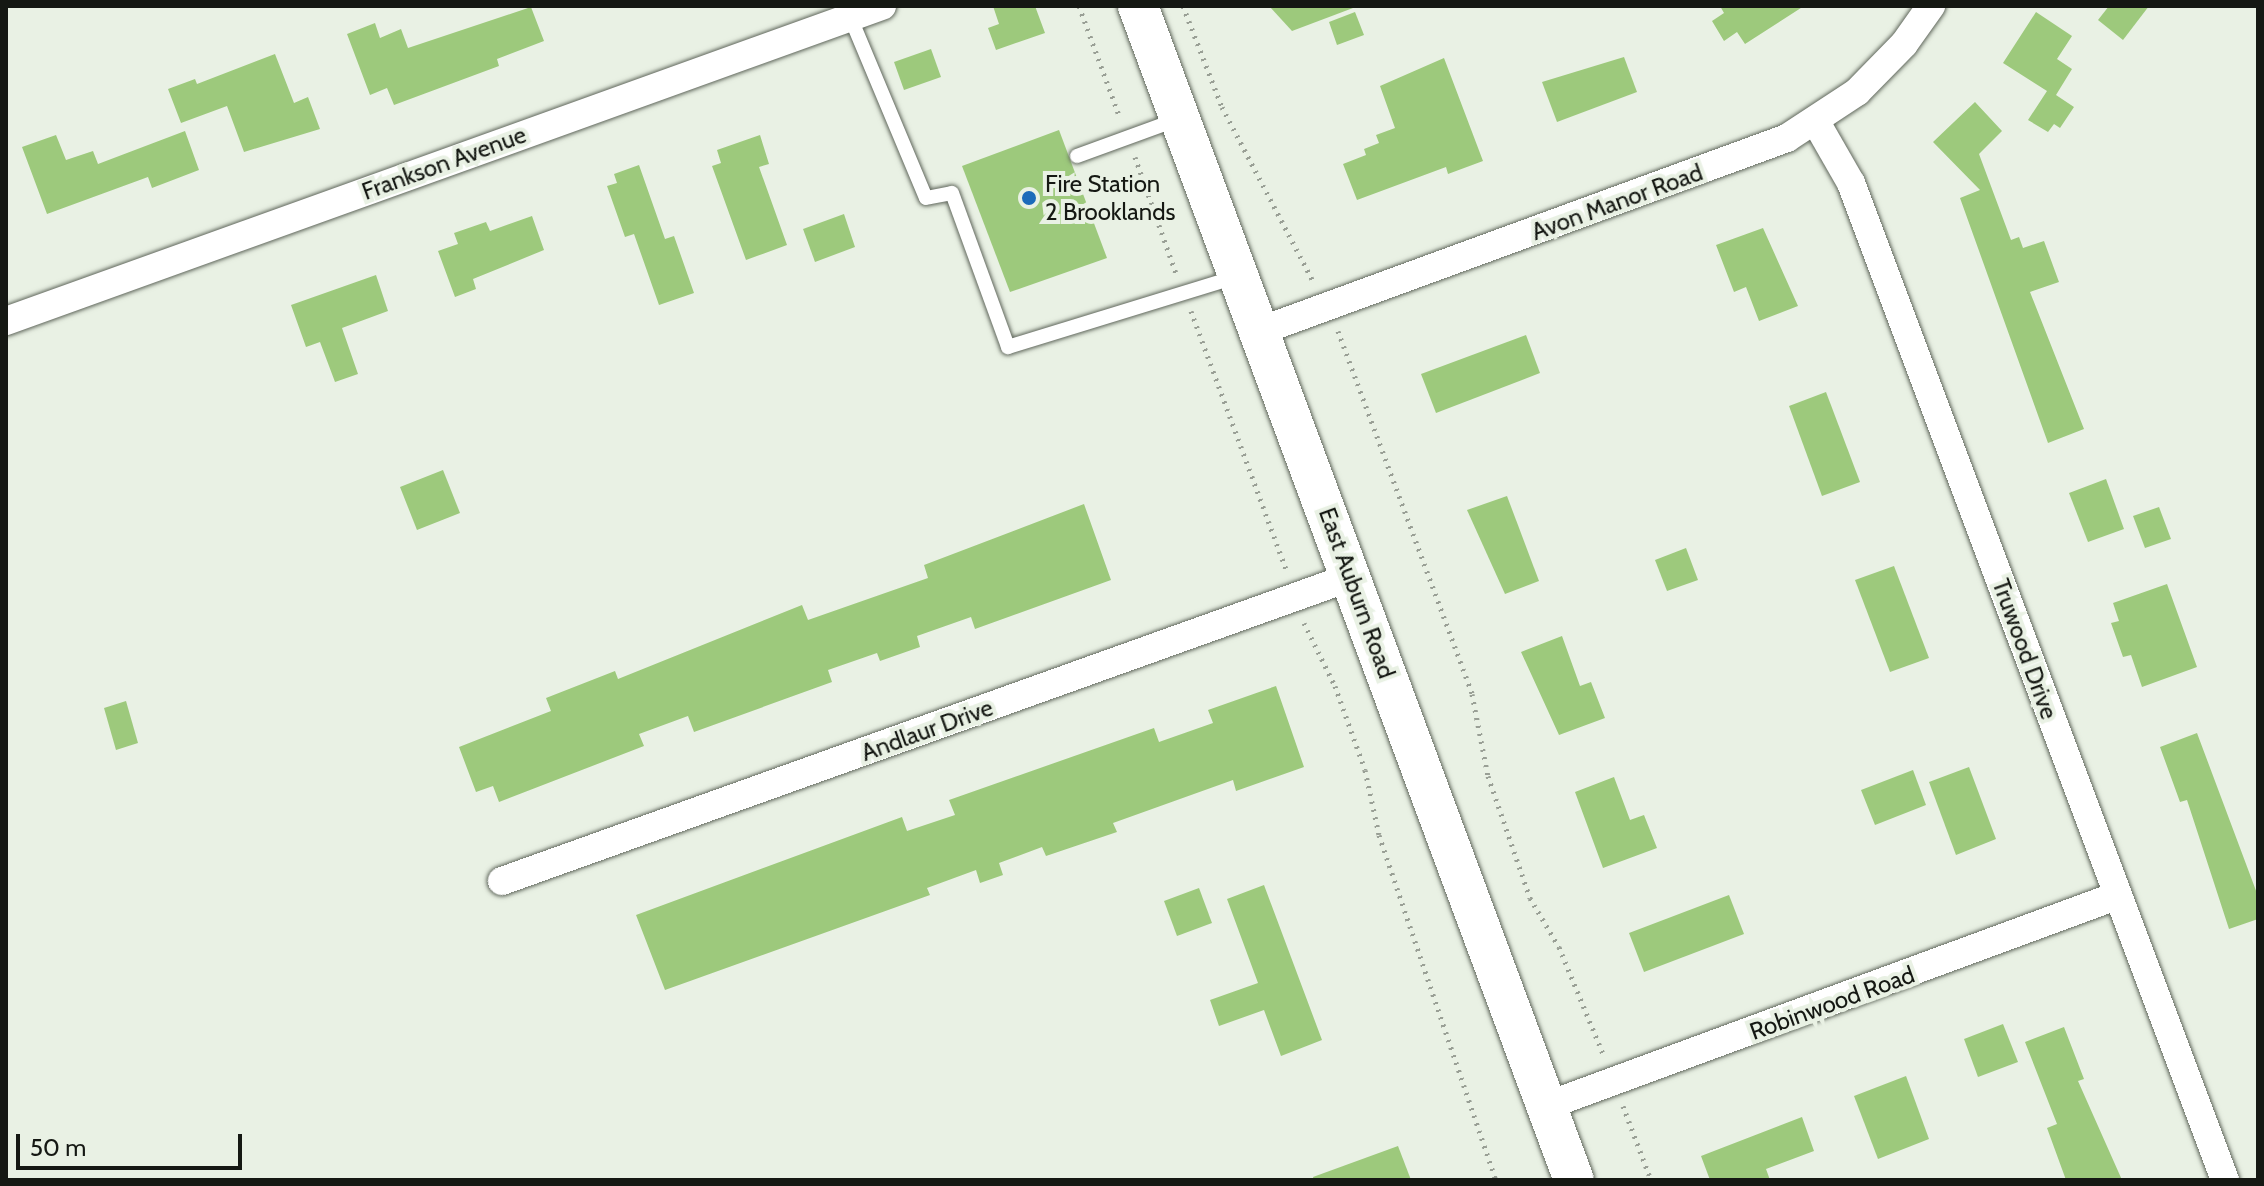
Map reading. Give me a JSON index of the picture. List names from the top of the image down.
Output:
{
  "streets": {
    "main road": ["East Auburn Road"],
    "street": [
      "Frankson Avenue",
      "Avon Manor Road",
      "Truwood Drive",
      "Andlaur Drive",
      "Robinwood Road"
    ]
  },
  "crossings": [
    ["Avon Manor Road", "East Auburn Road"],
    ["Avon Manor Road", "Truwood Drive"],
    ["East Auburn Road", "Andlaur Drive"],
    ["East Auburn Road", "Robinwood Road"],
    ["Truwood Drive", "Robinwood Road"]
  ],
  "places": ["Fire Station 2 Brooklands"],
  "scale_bar": "50 m"
}
